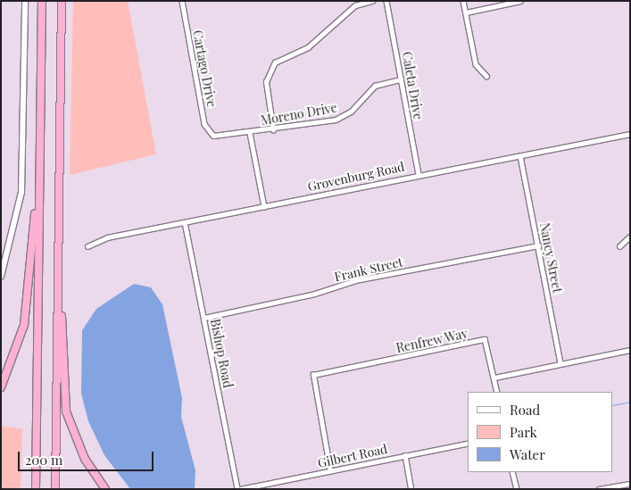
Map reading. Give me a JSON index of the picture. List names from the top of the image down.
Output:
{
  "streets": {
    "street": [
      "Cartago Drive",
      "Caleta Drive",
      "Moreno Drive",
      "Grovenburg Road",
      "Nancy Street",
      "Frank Street",
      "Renfrew Way",
      "Bishop Road",
      "Gilbert Road"
    ]
  },
  "crossings": [
    ["Cartago Drive", "Moreno Drive"],
    ["Caleta Drive", "Moreno Drive"],
    ["Caleta Drive", "Grovenburg Road"],
    ["Grovenburg Road", "Nancy Street"],
    ["Grovenburg Road", "Bishop Road"],
    ["Nancy Street", "Frank Street"],
    ["Frank Street", "Bishop Road"],
    ["Renfrew Way", "Gilbert Road"],
    ["Bishop Road", "Gilbert Road"]
  ],
  "legend": ["Road", "Park", "Water"],
  "scale_bar": "200 m"
}
